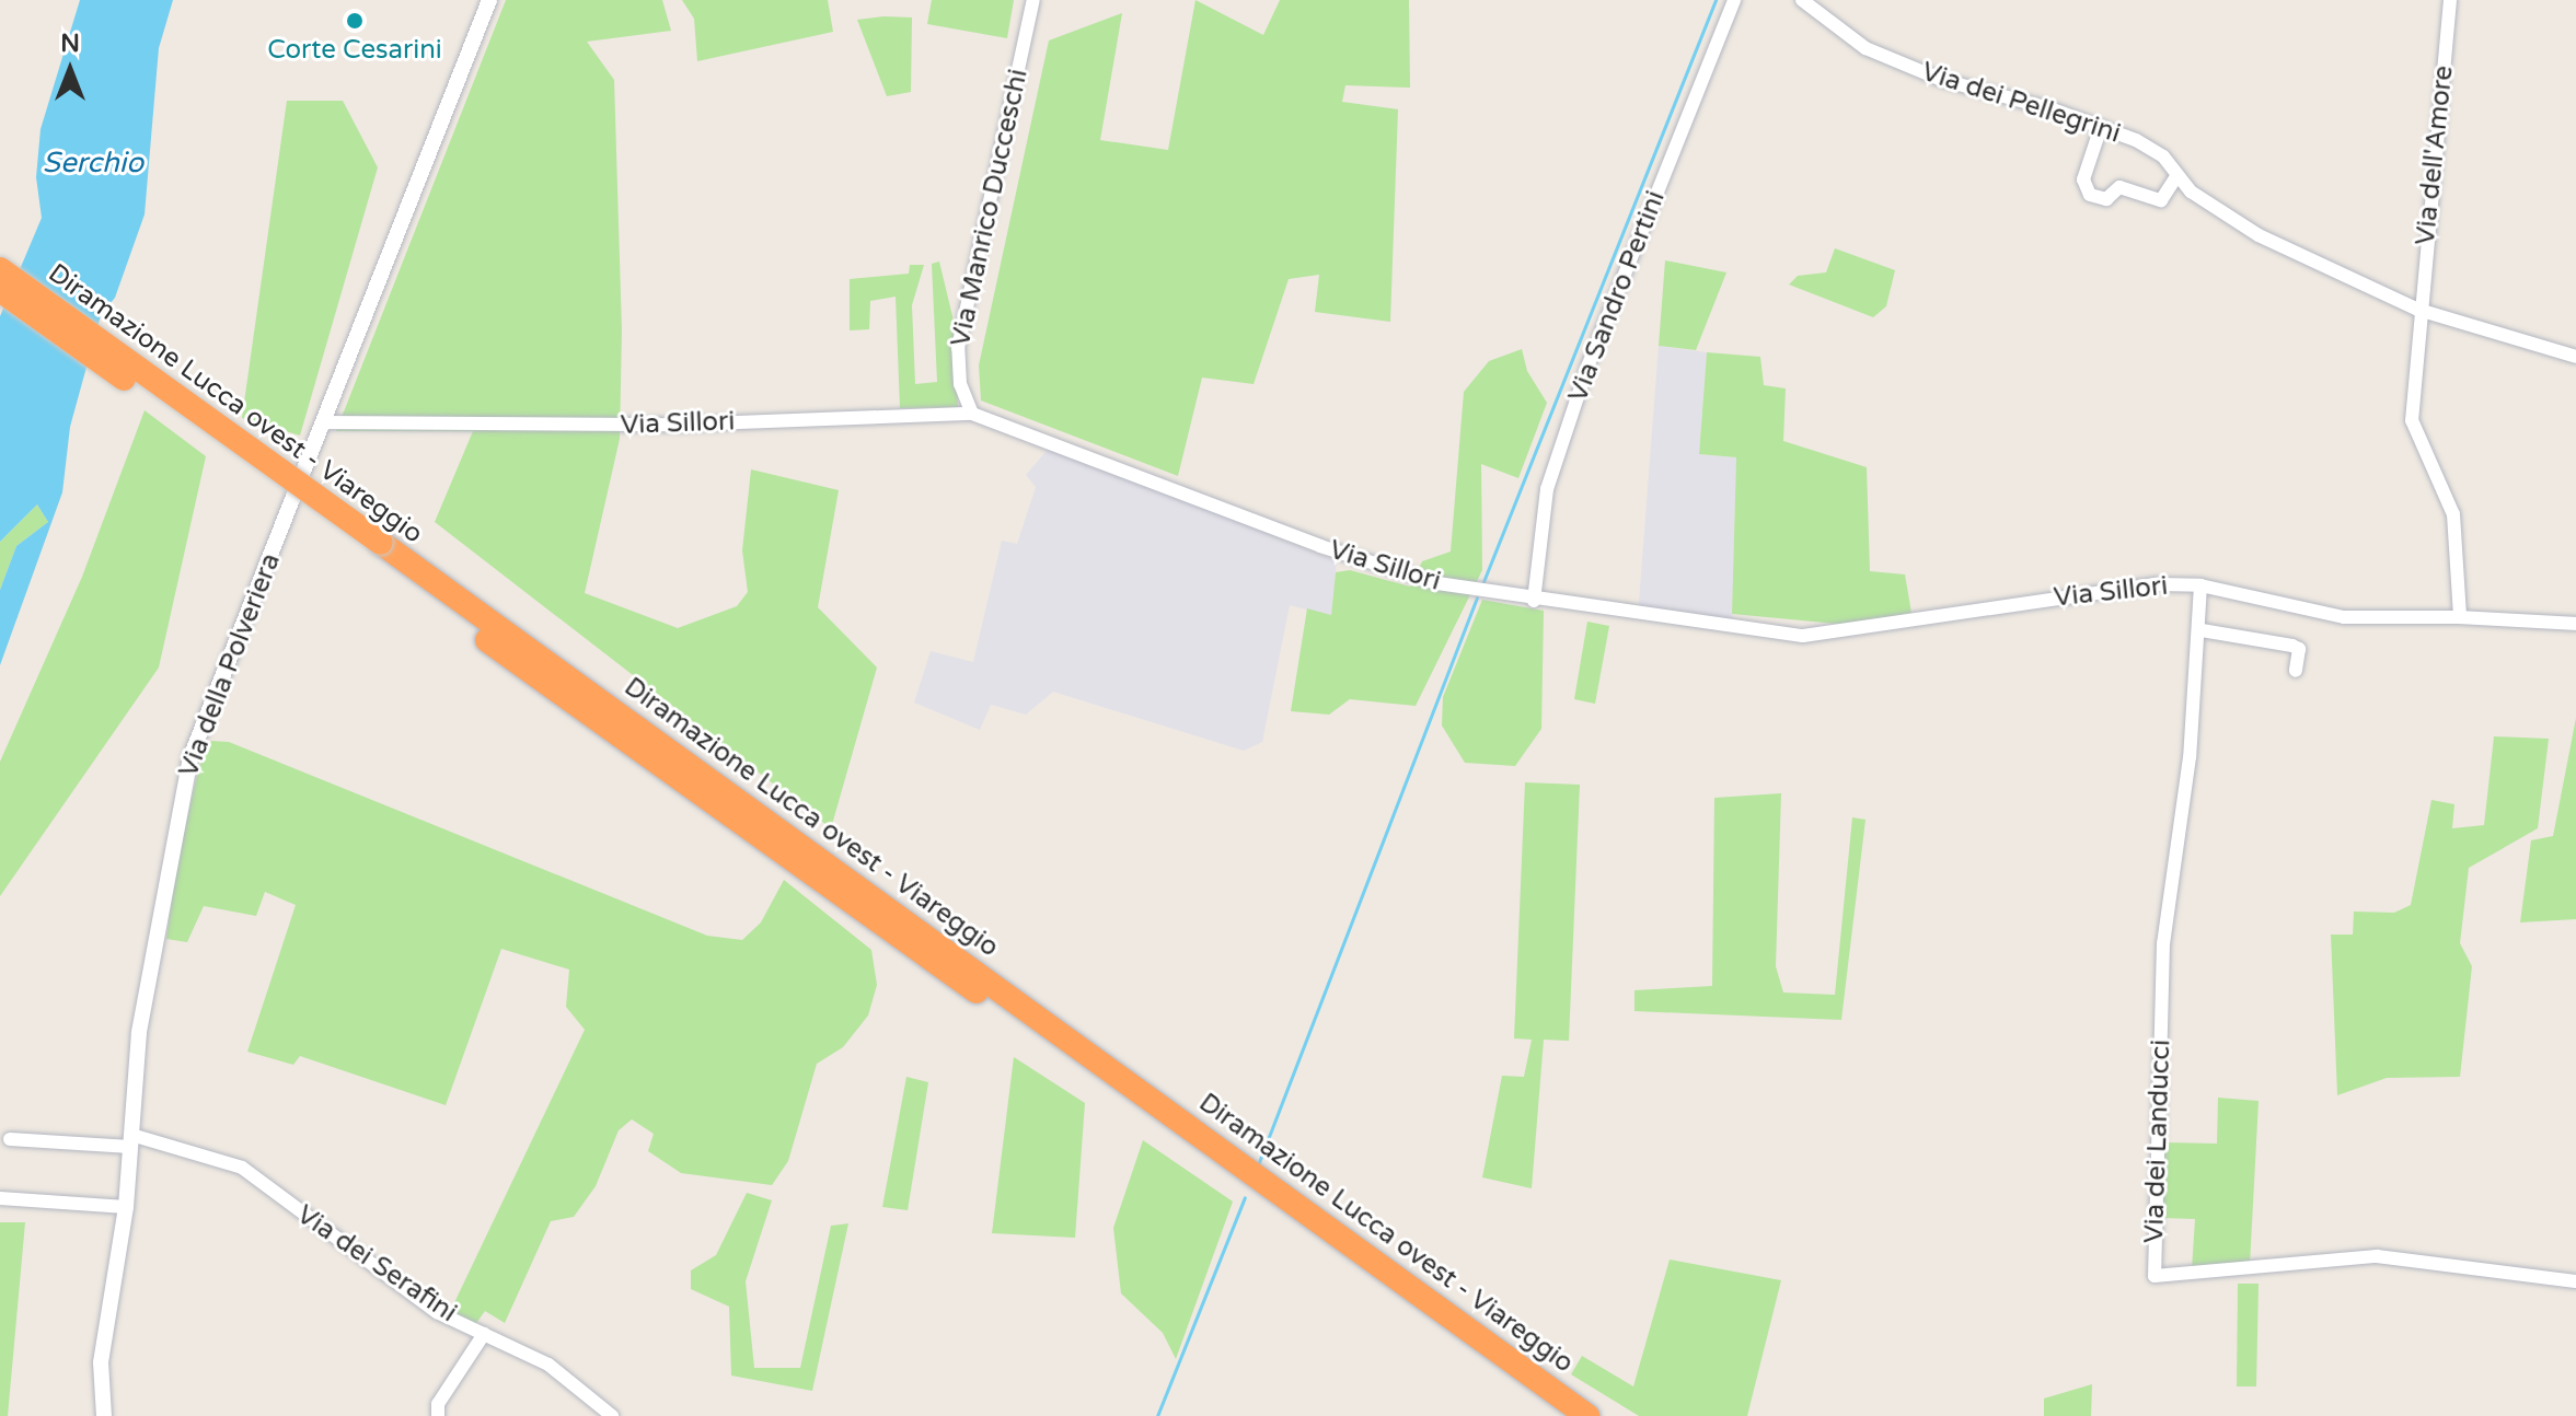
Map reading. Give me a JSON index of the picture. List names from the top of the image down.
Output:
{
  "streets": {
    "highway": ["Diramazione Lucca ovest - Viareggio"],
    "street": [
      "Via dei Pellegrini",
      "Via dell'Amore",
      "Via Manrico Ducceschi",
      "Via Sandro Pertini",
      "Via Sillori",
      "Via della Polveriera",
      "Via dei Landucci",
      "Via dei Serafini"
    ]
  },
  "crossings": [
    ["Via dei Pellegrini", "Via dell'Amore"],
    ["Via dell'Amore", "Via Sillori"],
    ["Via Manrico Ducceschi", "Via Sillori"],
    ["Via Sandro Pertini", "Via Sillori"],
    ["Via Sillori", "Via della Polveriera"],
    ["Via Sillori", "Via dei Landucci"],
    ["Via della Polveriera", "Via dei Serafini"]
  ],
  "water": ["Serchio"],
  "places": ["Corte Cesarini"],
  "north": "top"
}
